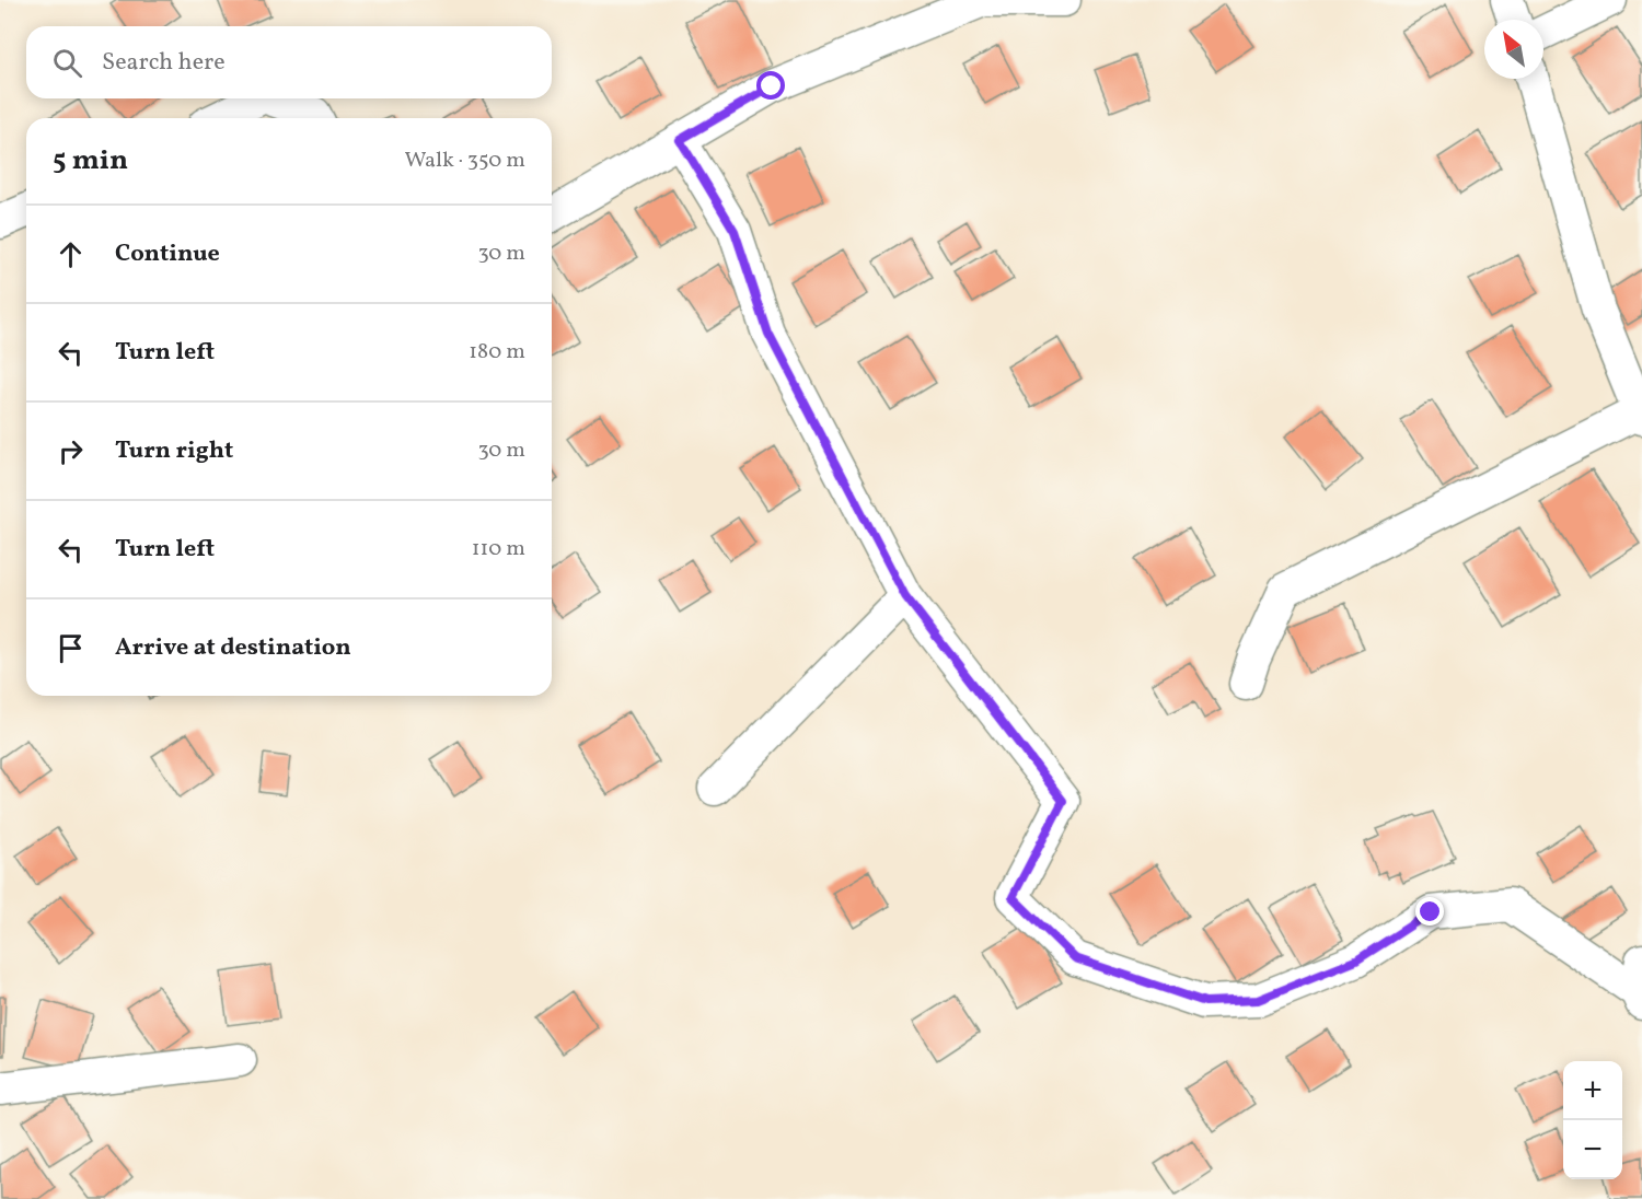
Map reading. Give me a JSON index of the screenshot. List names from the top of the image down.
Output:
{
  "north": "top left",
  "page": {
    "search": "Search here",
    "heading": ["5 min", "Walk · 350 m"],
    "list": [
      ["Continue", "30 m"],
      ["Turn left", "180 m"],
      ["Turn right", "30 m"],
      ["Turn left", "110 m"],
      "Arrive at destination"
    ],
    "map_buttons": ["+", "−"]
  }
}
